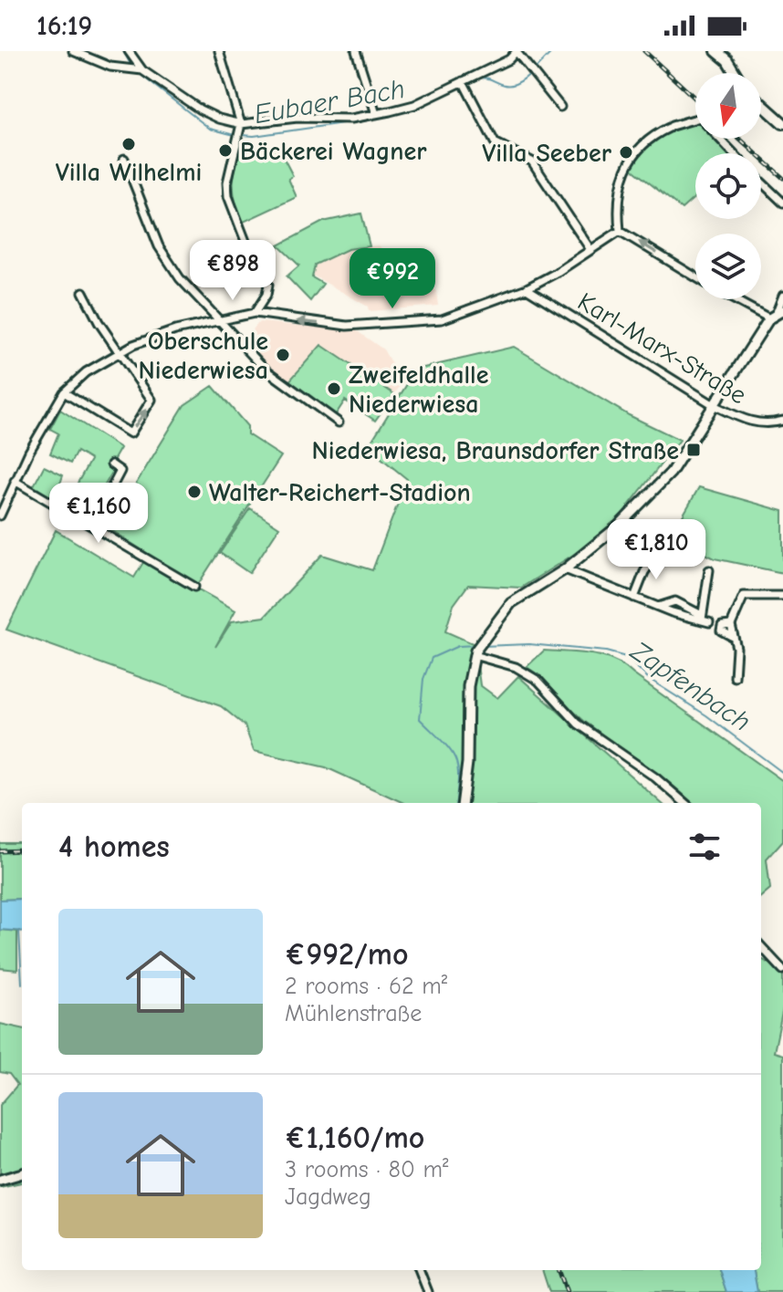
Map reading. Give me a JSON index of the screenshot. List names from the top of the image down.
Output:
{
  "streets": {
    "street": ["Karl-Marx-Straße"]
  },
  "water": ["Eubaer Bach", "Zapfenbach"],
  "places": {
    "other": [
      "Villa Wilhelmi",
      "Bäckerei Wagner",
      "Villa Seeber",
      "Oberschule Niederwiesa",
      "Zweifeldhalle Niederwiesa",
      "Walter-Reichert-Stadion"
    ],
    "transit": ["Niederwiesa, Braunsdorfer Straße"]
  },
  "north": "bottom",
  "page": {
    "status": "16:19",
    "price": [
      "€898",
      "€992",
      "€1,160",
      "€1,810"
    ],
    "heading": "4 homes",
    "list": [
      {
        "name": "€992/mo",
        "note": "2 rooms · 62 m² · Mühlenstraße"
      },
      {
        "name": "€1,160/mo",
        "note": "3 rooms · 80 m² · Jagdweg"
      }
    ]
  }
}
